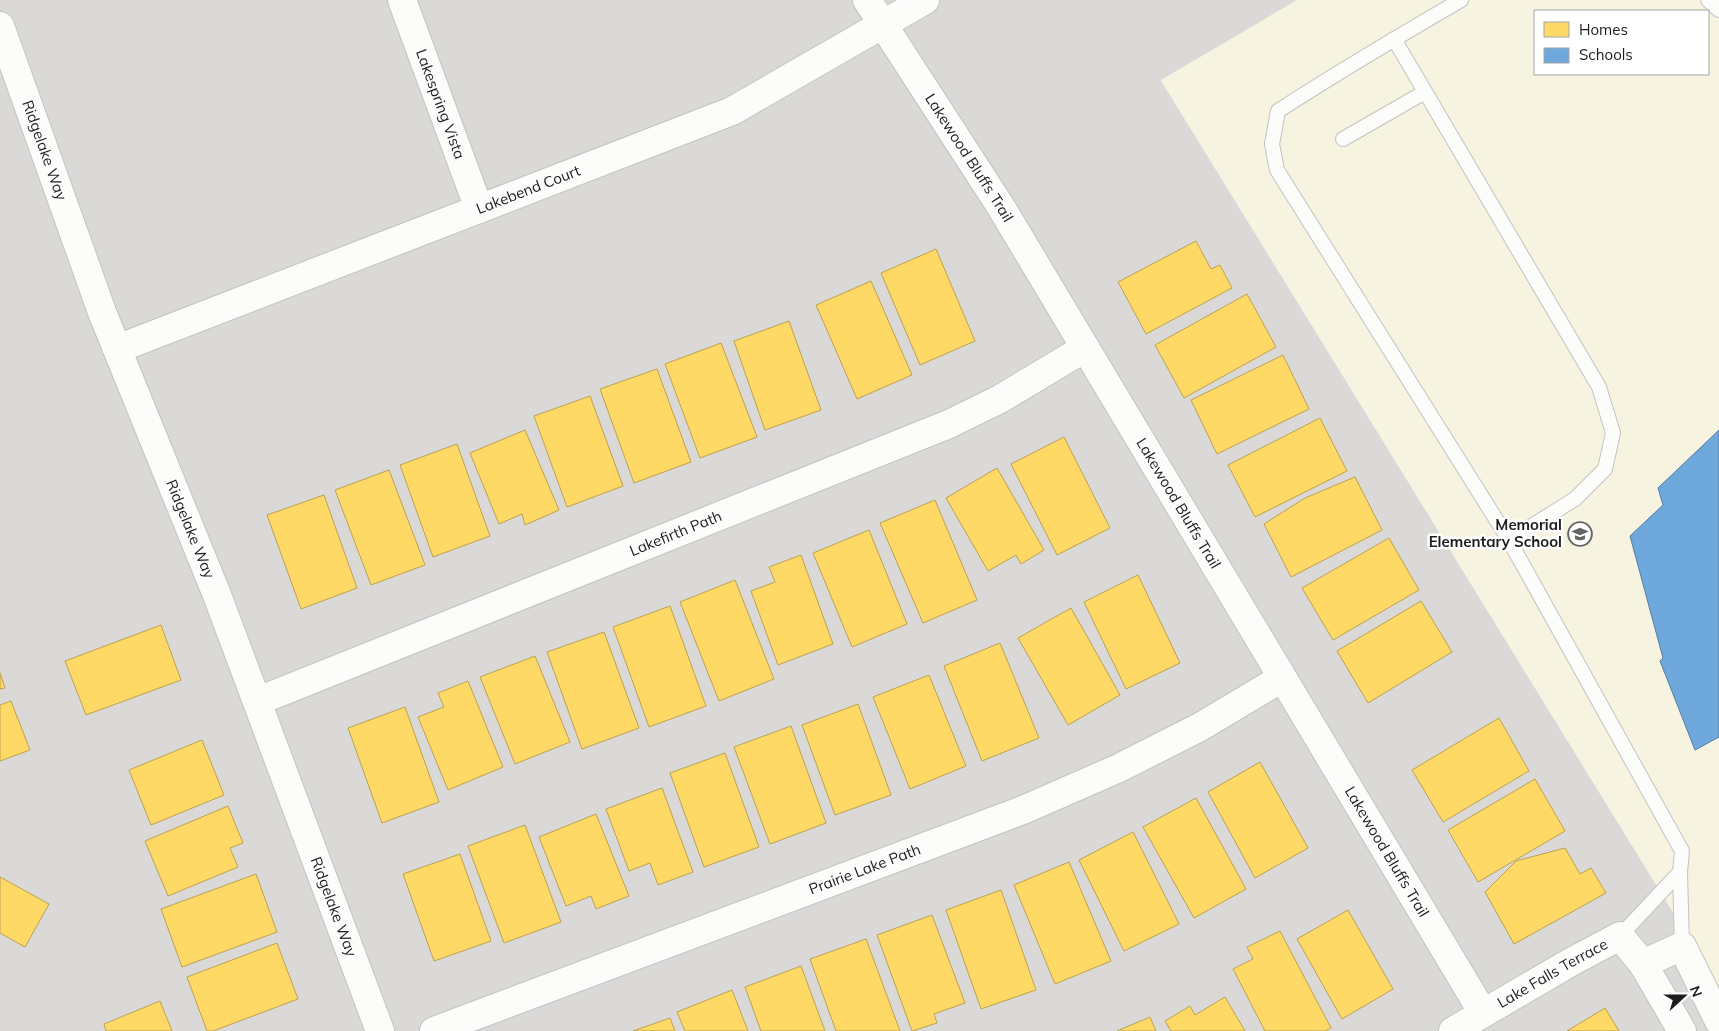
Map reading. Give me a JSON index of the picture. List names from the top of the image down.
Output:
{
  "streets": {
    "street": [
      "Lakespring Vista",
      "Ridgelake Way",
      "Lakewood Bluffs Trail",
      "Lakebend Court",
      "Lakefirth Path",
      "Prairie Lake Path",
      "Lake Falls Terrace"
    ]
  },
  "crossings": [
    ["Lakespring Vista", "Lakebend Court"],
    ["Ridgelake Way", "Lakebend Court"],
    ["Ridgelake Way", "Lakefirth Path"],
    ["Lakewood Bluffs Trail", "Lakebend Court"],
    ["Lakewood Bluffs Trail", "Lakefirth Path"],
    ["Lakewood Bluffs Trail", "Prairie Lake Path"],
    ["Lakewood Bluffs Trail", "Lake Falls Terrace"]
  ],
  "places": {
    "school or university": ["Memorial Elementary School"]
  },
  "legend": ["Homes", "Schools"],
  "north": "right"
}
